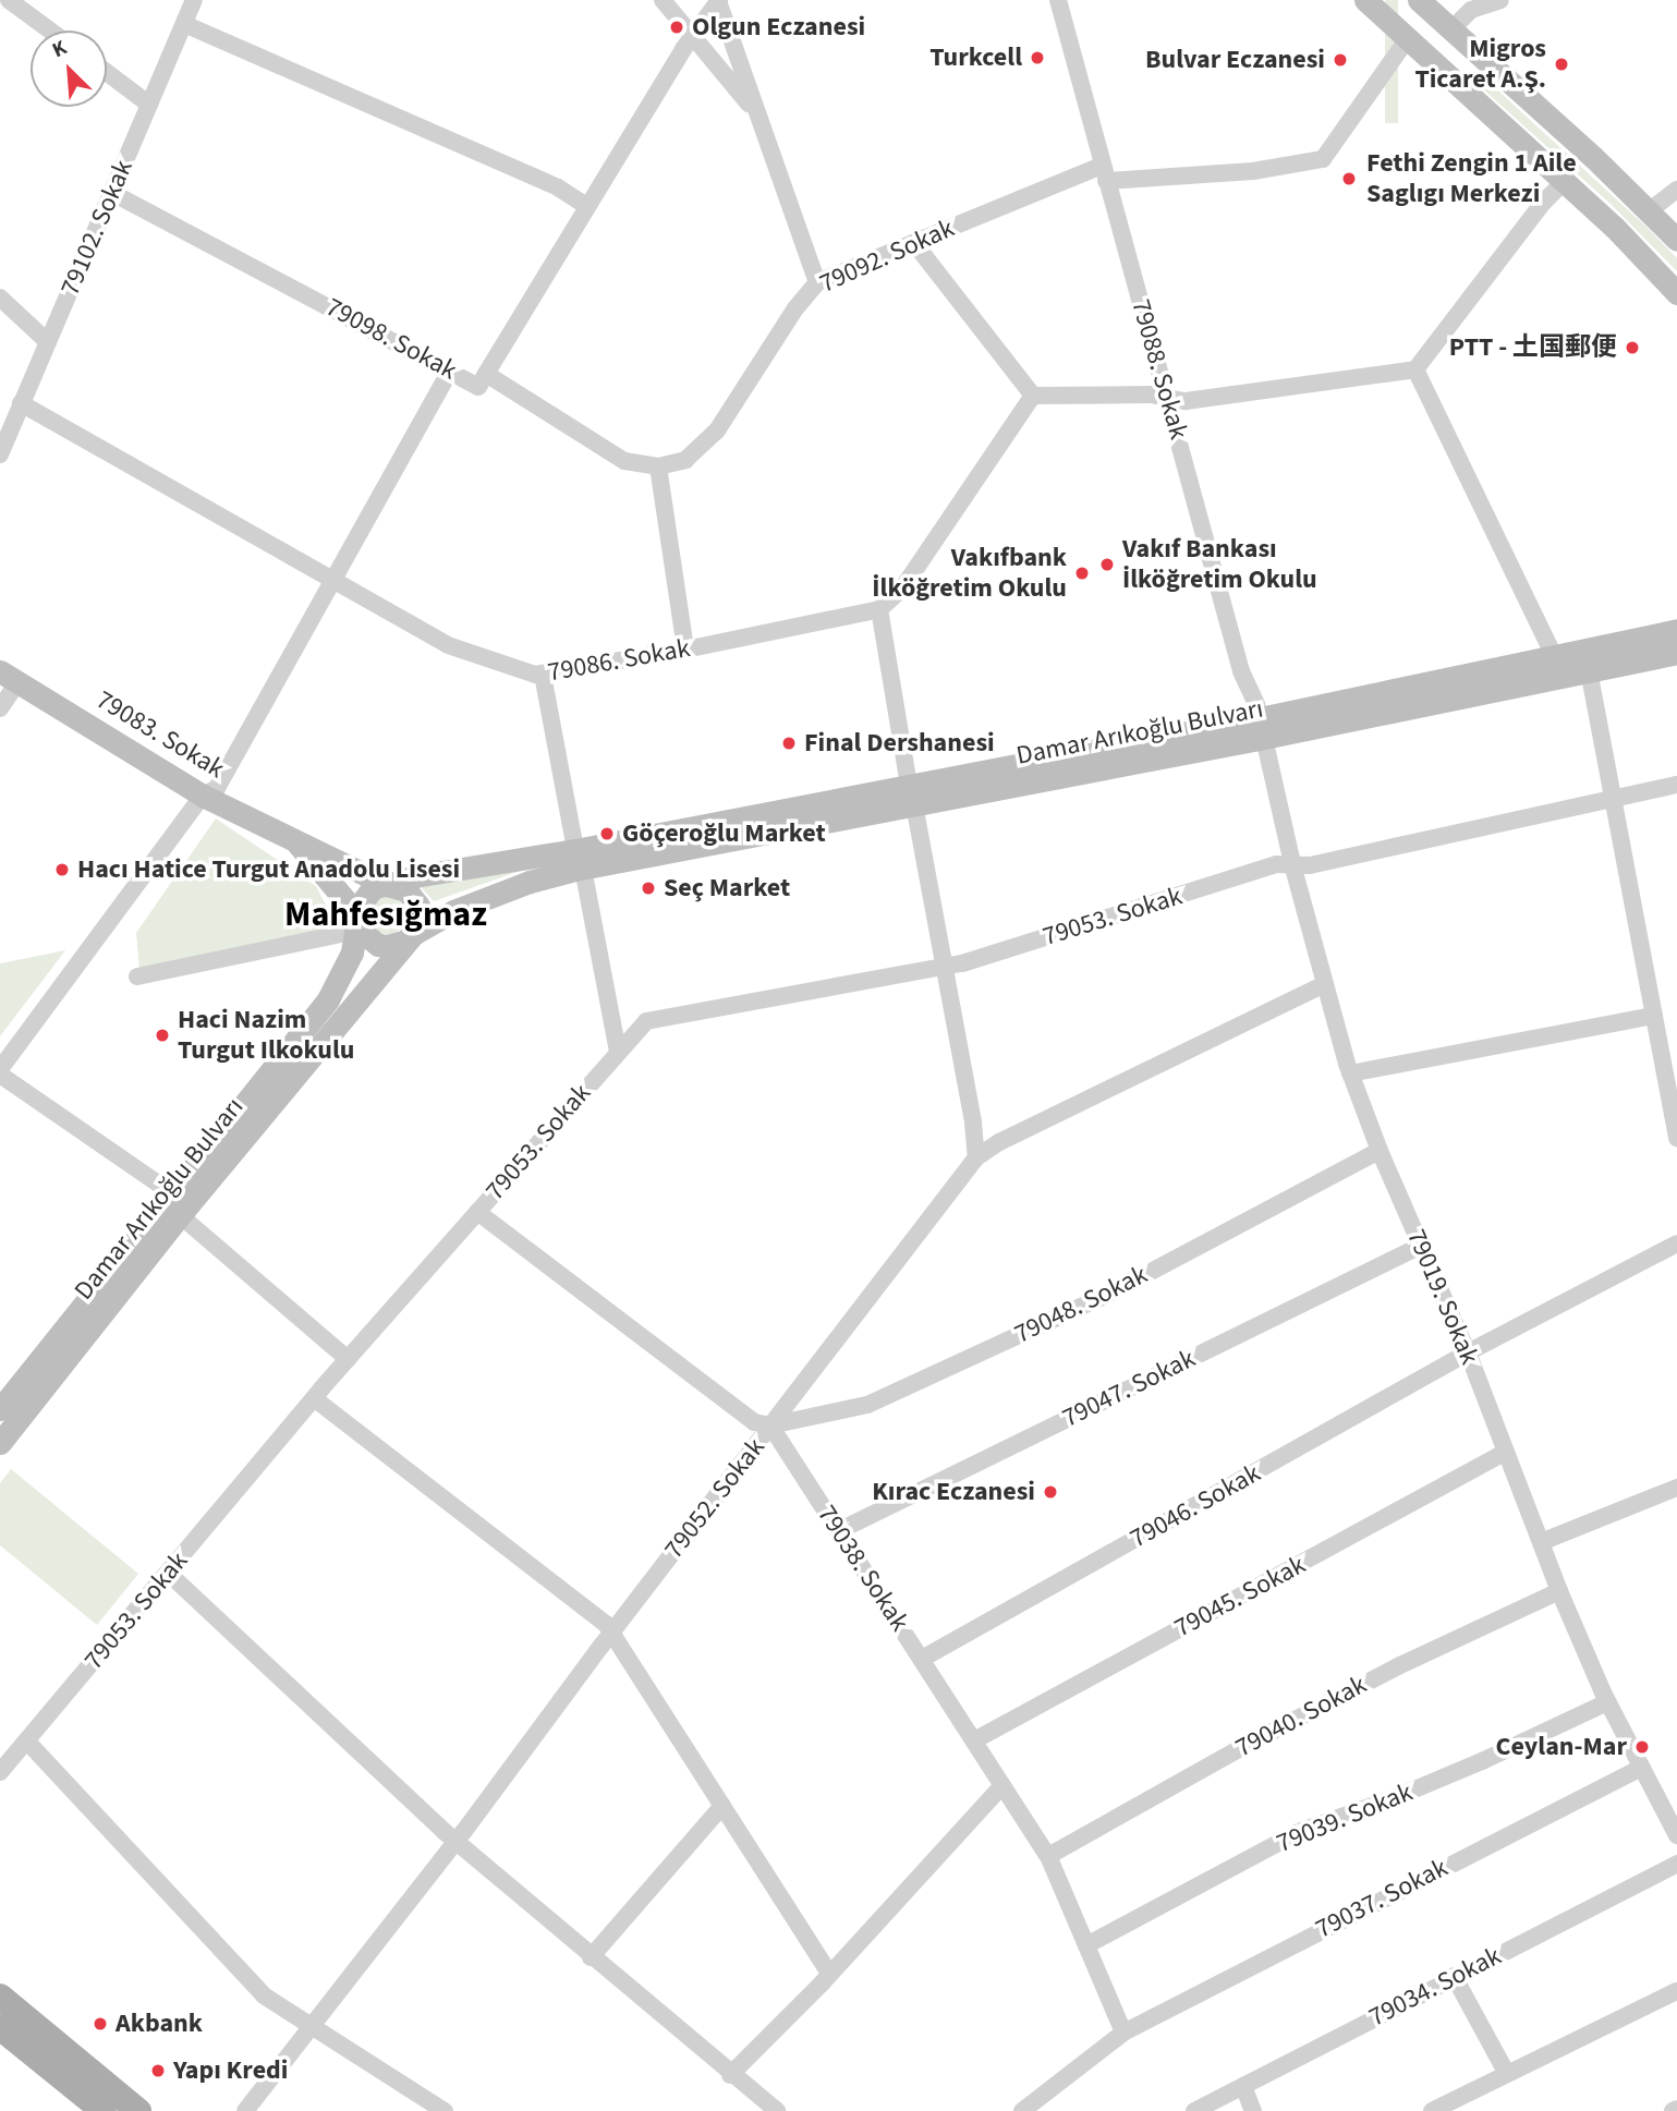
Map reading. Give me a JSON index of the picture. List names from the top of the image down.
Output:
{
  "streets": {
    "main road": ["Damar Arıkoğlu Bulvarı", "79083. Sokak"],
    "street": [
      "79102. Sokak",
      "79092. Sokak",
      "79098. Sokak",
      "79088. Sokak",
      "79086. Sokak",
      "79053. Sokak",
      "79019. Sokak",
      "79048. Sokak",
      "79047. Sokak",
      "79052. Sokak",
      "79046. Sokak",
      "79038. Sokak",
      "79045. Sokak",
      "79040. Sokak",
      "79039. Sokak",
      "79037. Sokak",
      "79034. Sokak"
    ]
  },
  "crossings": [
    ["79102. Sokak", "79098. Sokak"],
    ["79102. Sokak", "79086. Sokak"],
    ["79092. Sokak", "79098. Sokak"],
    ["79092. Sokak", "79088. Sokak"],
    ["79088. Sokak", "Damar Arıkoğlu Bulvarı"],
    ["79088. Sokak", "79019. Sokak"],
    ["Damar Arıkoğlu Bulvarı", "79083. Sokak"],
    ["Damar Arıkoğlu Bulvarı", "79019. Sokak"],
    ["79053. Sokak", "79019. Sokak"],
    ["79019. Sokak", "79048. Sokak"],
    ["79019. Sokak", "79047. Sokak"],
    ["79019. Sokak", "79046. Sokak"],
    ["79019. Sokak", "79045. Sokak"],
    ["79019. Sokak", "79040. Sokak"],
    ["79019. Sokak", "79039. Sokak"],
    ["79019. Sokak", "79037. Sokak"],
    ["79048. Sokak", "79052. Sokak"],
    ["79048. Sokak", "79038. Sokak"],
    ["79047. Sokak", "79038. Sokak"],
    ["79052. Sokak", "79038. Sokak"],
    ["79046. Sokak", "79038. Sokak"],
    ["79038. Sokak", "79045. Sokak"],
    ["79038. Sokak", "79040. Sokak"],
    ["79038. Sokak", "79039. Sokak"],
    ["79038. Sokak", "79037. Sokak"]
  ],
  "districts": ["Mahfesığmaz"],
  "places": [
    "Olgun Eczanesi",
    "Turkcell",
    "Bulvar Eczanesi",
    "Migros Ticaret A.Ş.",
    "Fethi Zengin 1 Aile Saglıgı Merkezi",
    "PTT - 土国郵便",
    "Vakıf Bankası İlköğretim Okulu",
    "Vakıfbank İlköğretim Okulu",
    "Final Dershanesi",
    "Göçeroğlu Market",
    "Hacı Hatice Turgut Anadolu Lisesi",
    "Seç Market",
    "Haci Nazim Turgut Ilkokulu",
    "Kırac Eczanesi",
    "Ceylan-Mar",
    "Akbank",
    "Yapı Kredi"
  ],
  "north": "top left"
}
